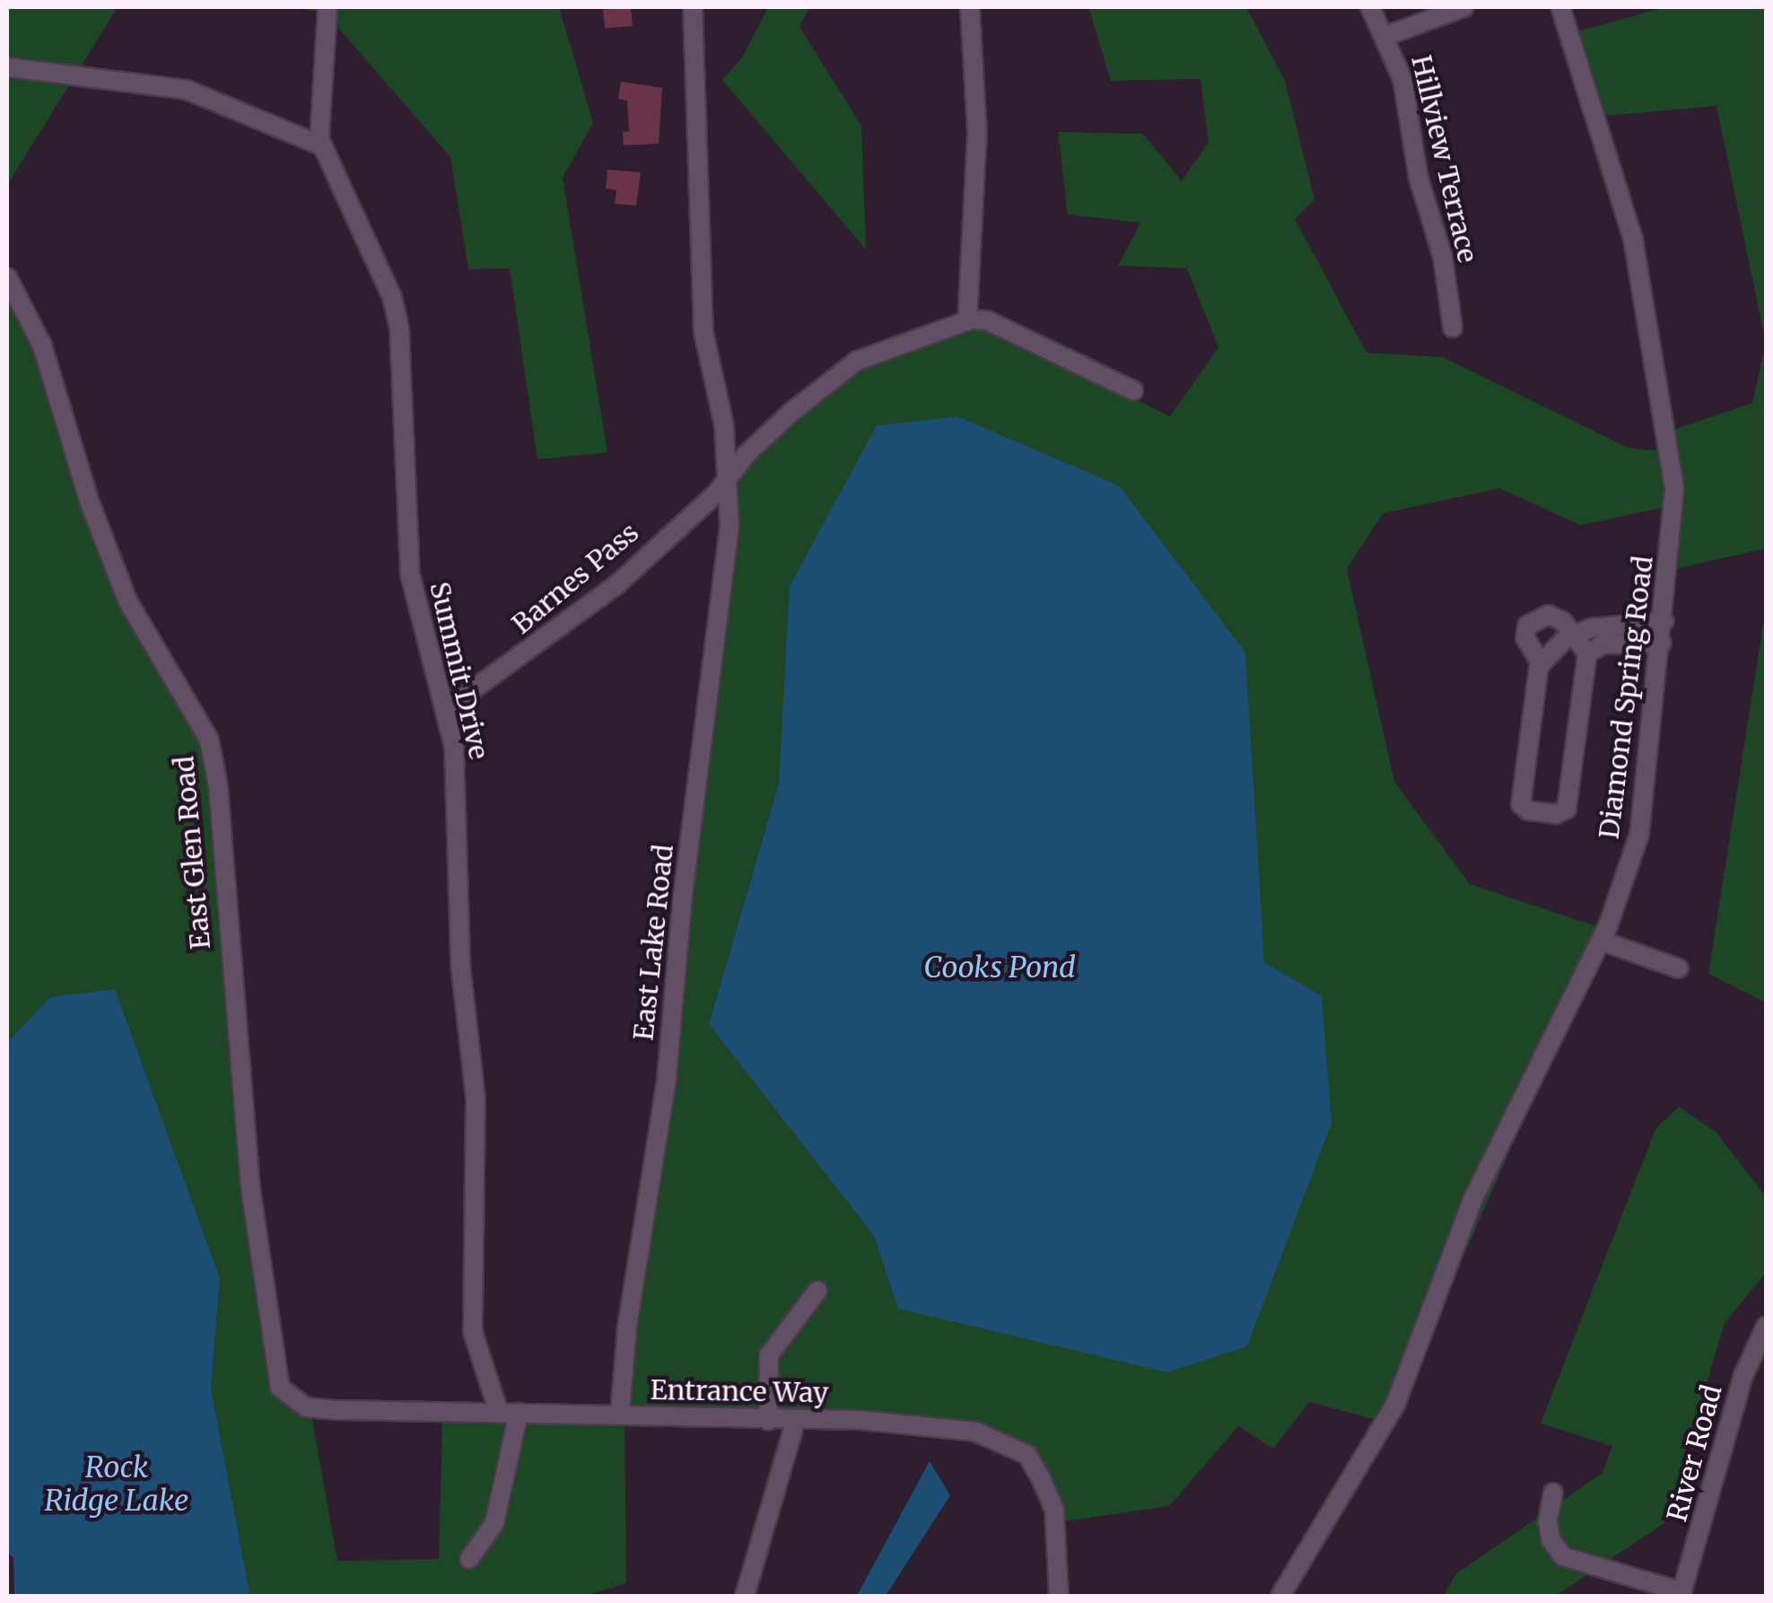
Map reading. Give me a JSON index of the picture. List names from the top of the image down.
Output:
{
  "streets": {
    "street": [
      "Hillview Terrace",
      "Barnes Pass",
      "Summit Drive",
      "Diamond Spring Road",
      "East Glen Road",
      "East Lake Road",
      "Entrance Way",
      "River Road"
    ]
  },
  "crossings": [
    ["Barnes Pass", "Summit Drive"],
    ["Barnes Pass", "East Lake Road"],
    ["Summit Drive", "Entrance Way"],
    ["East Glen Road", "Entrance Way"],
    ["East Lake Road", "Entrance Way"]
  ],
  "water": ["Cooks Pond", "Rock Ridge Lake"]
}
